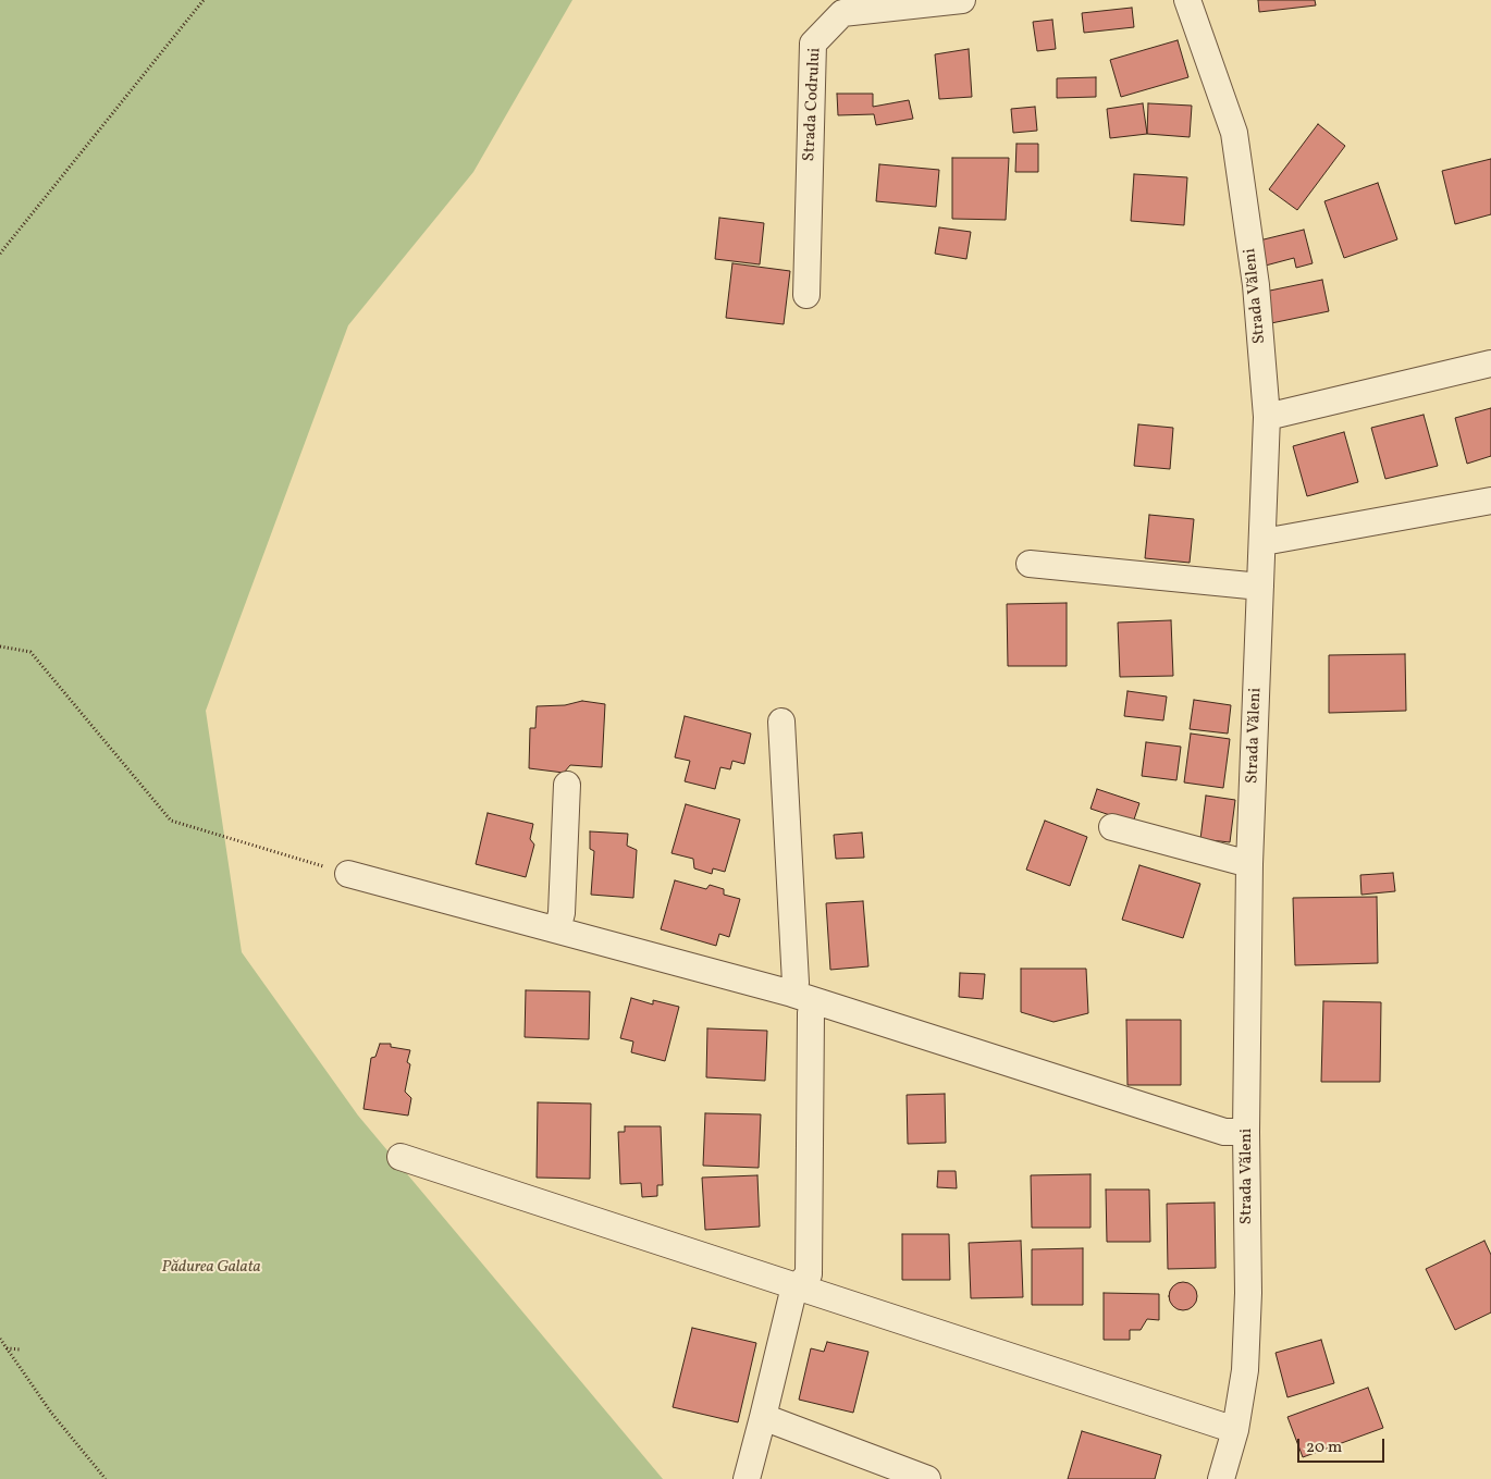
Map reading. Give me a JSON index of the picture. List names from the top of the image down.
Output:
{
  "streets": {
    "street": ["Strada Codrului", "Strada Văleni"]
  },
  "parks": ["Pădurea Galata"],
  "scale_bar": "20 m"
}
